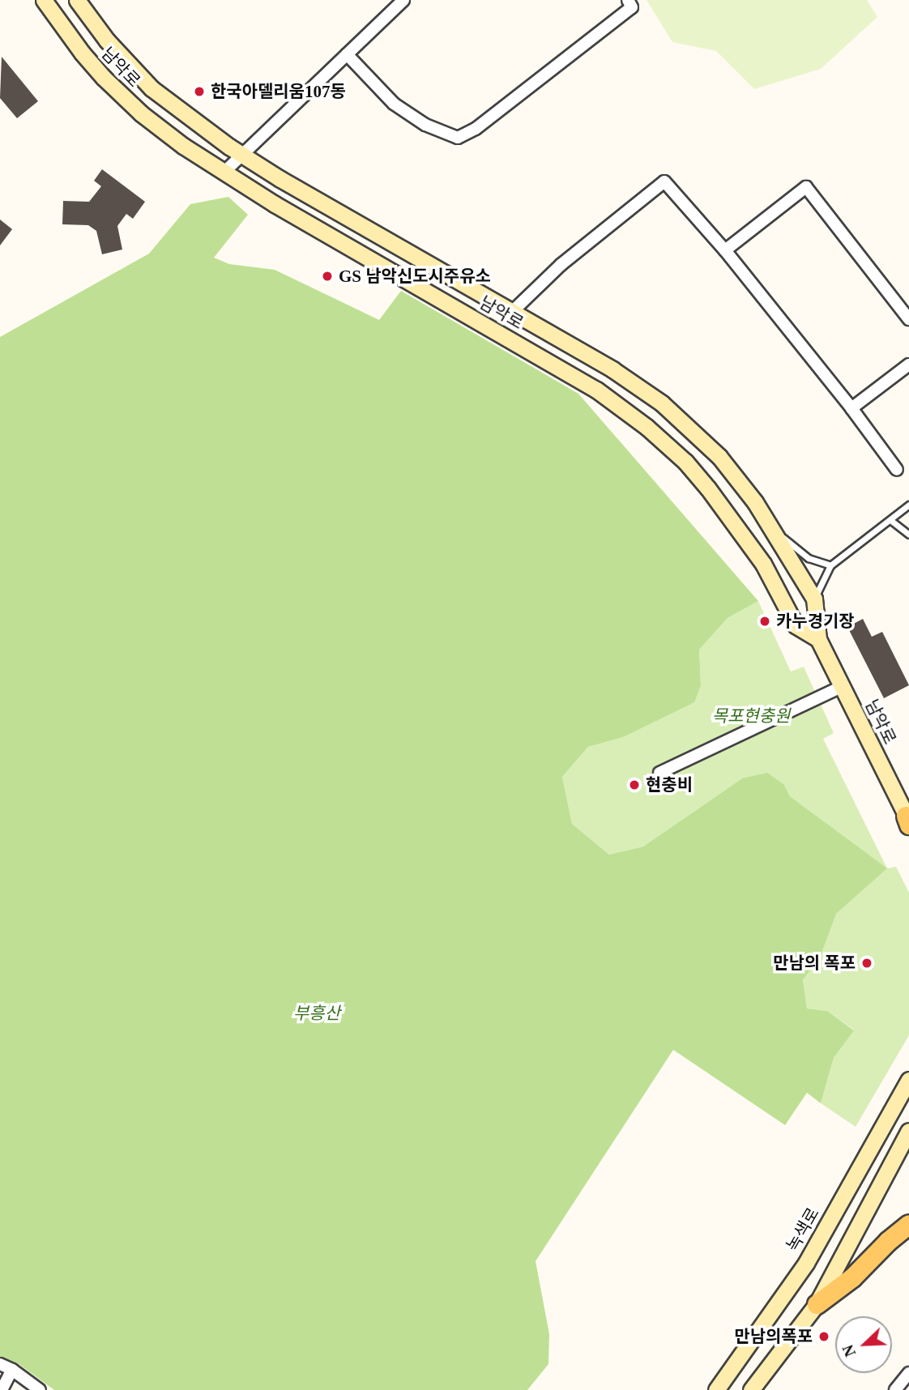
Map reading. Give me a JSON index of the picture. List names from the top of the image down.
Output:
{
  "streets": {
    "street": ["남악로", "녹색로"]
  },
  "parks": ["목포현충원", "부흥산"],
  "places": [
    "한국아델리움107동",
    "GS 남악신도시주유소",
    "카누경기장",
    "현충비",
    "만남의 폭포",
    "만남의폭포"
  ],
  "north": "bottom left"
}
